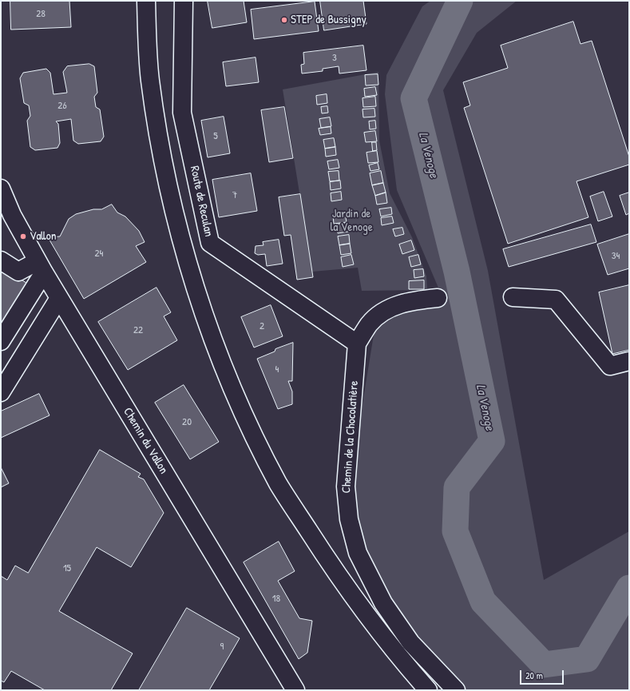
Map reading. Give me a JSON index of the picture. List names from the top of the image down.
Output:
{
  "streets": {
    "street": ["Route de Reculan", "Chemin de la Chocolatière", "Chemin du Vallon"]
  },
  "crossings": [
    ["Route de Reculan", "Chemin de la Chocolatière"]
  ],
  "water": ["La Venoge"],
  "parks": ["Jardin de la Venoge"],
  "places": ["STEP de Bussigny", "Vallon"],
  "house_numbers": [
    "28",
    "3",
    "26",
    "5",
    "7",
    "24",
    "34",
    "2",
    "22",
    "4",
    "20",
    "15",
    "18",
    "9"
  ],
  "scale_bar": "20 m"
}
